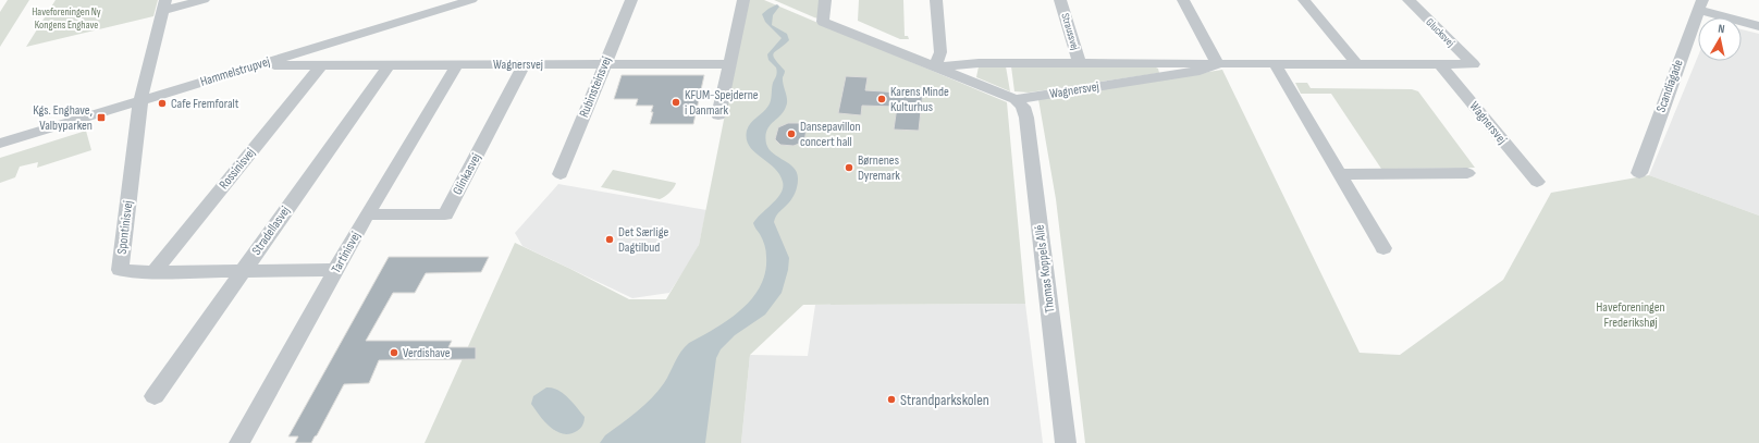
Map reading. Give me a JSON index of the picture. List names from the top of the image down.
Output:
{
  "streets": {
    "street": [
      "Straussvej",
      "Glucksvej",
      "Wagnersvej",
      "Hammelstrupvej",
      "Scandiagade",
      "Rubinsteinsvej",
      "Rossinisvej",
      "Glinkasvej",
      "Spontinisvej",
      "Stradellasvej",
      "Tartinisvej",
      "Thomas Koppels Allé"
    ]
  },
  "crossings": [
    ["Straussvej", "Wagnersvej"],
    ["Glucksvej", "Wagnersvej"],
    ["Wagnersvej", "Hammelstrupvej"],
    ["Wagnersvej", "Rubinsteinsvej"],
    ["Wagnersvej", "Rossinisvej"],
    ["Wagnersvej", "Glinkasvej"],
    ["Wagnersvej", "Stradellasvej"],
    ["Wagnersvej", "Tartinisvej"],
    ["Wagnersvej", "Thomas Koppels Allé"],
    ["Hammelstrupvej", "Spontinisvej"],
    ["Rossinisvej", "Spontinisvej"],
    ["Glinkasvej", "Tartinisvej"],
    ["Spontinisvej", "Stradellasvej"],
    ["Spontinisvej", "Tartinisvej"]
  ],
  "parks": ["Haveforeningen Ny Kongens Enghave", "Haveforeningen Frederikshøj"],
  "places": {
    "other": [
      "Karens Minde Kulturhus",
      "KFUM-Spejderne i Danmark",
      "Cafe Fremforalt",
      "Dansepavillon concert hall",
      "Børnenes Dyremark",
      "Det Særlige Dagtilbud",
      "Verdishave",
      "Strandparkskolen"
    ],
    "transit": ["Kgs. Enghave, Valbyparken"]
  },
  "north": "top"
}
